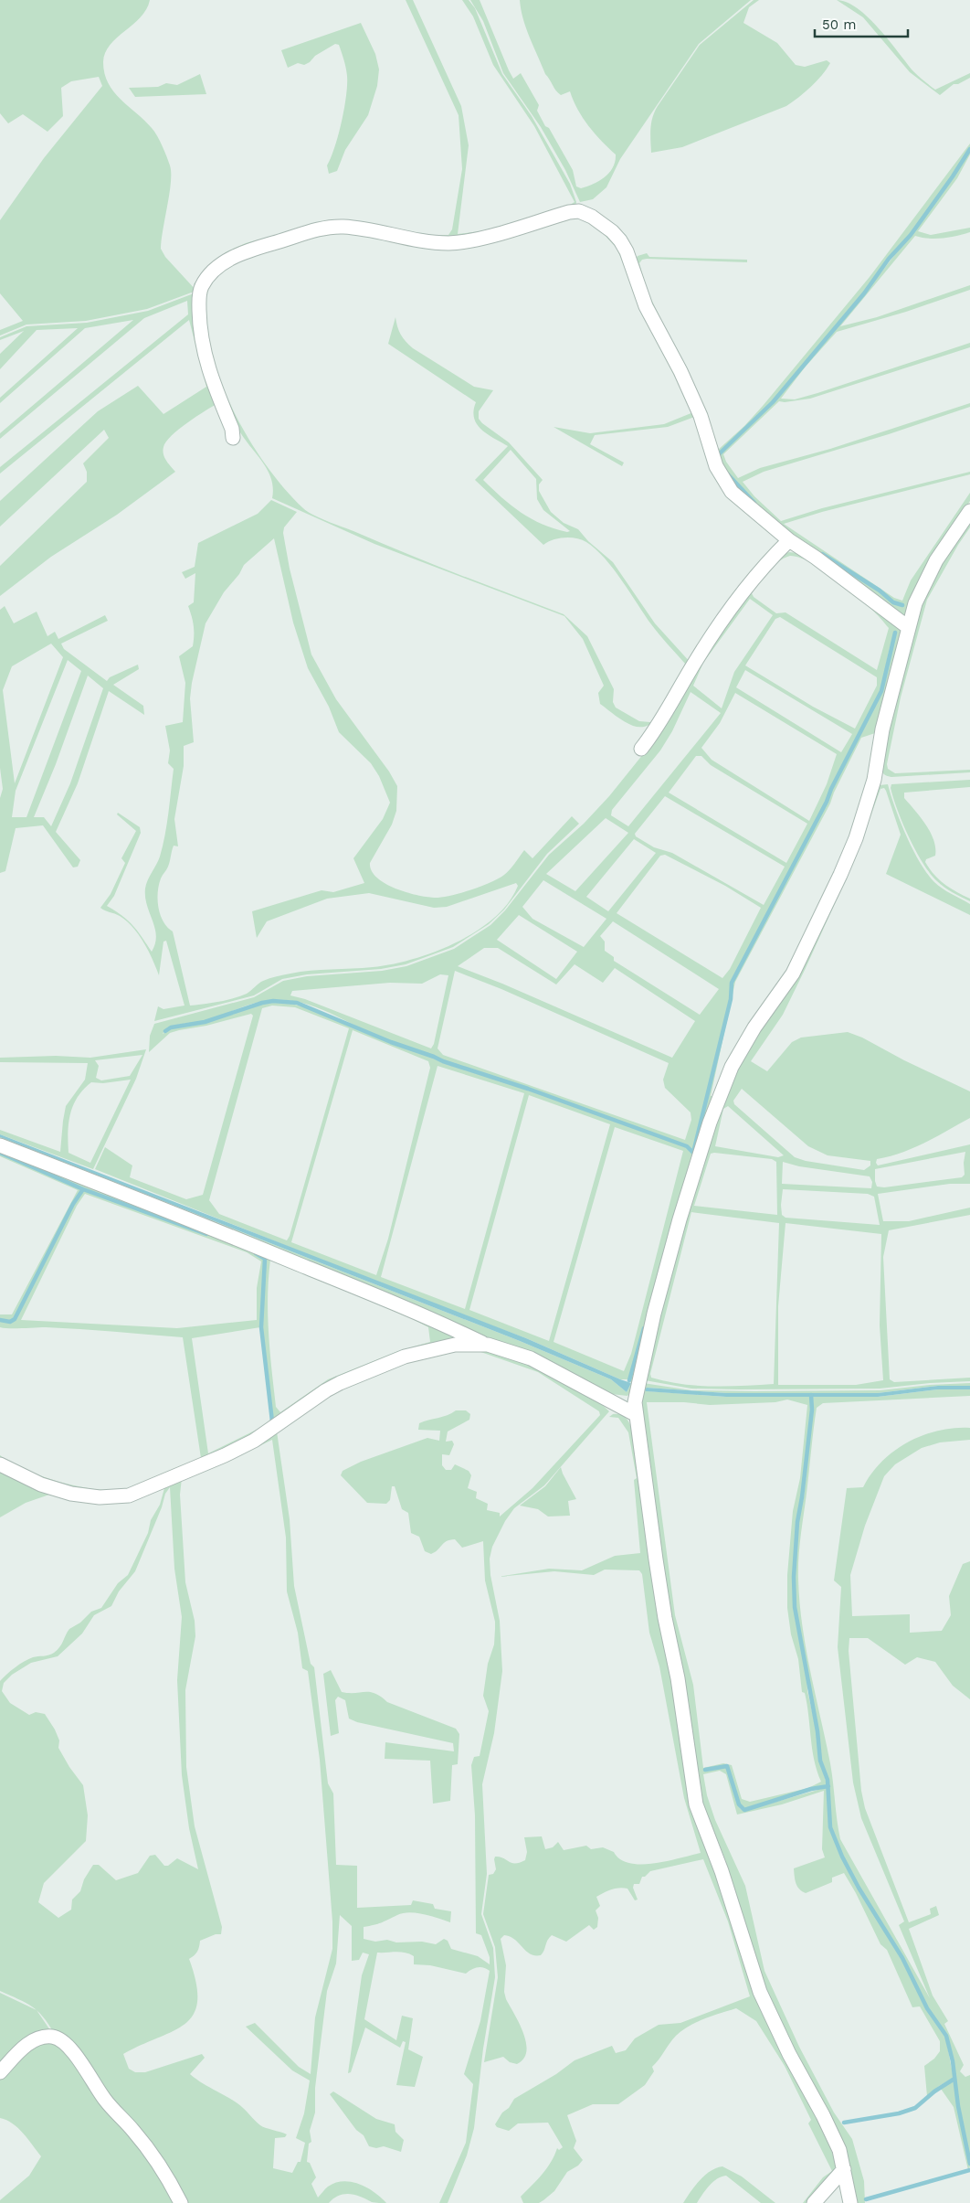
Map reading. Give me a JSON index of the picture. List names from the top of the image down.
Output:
{
  "scale_bar": "50 m"
}
